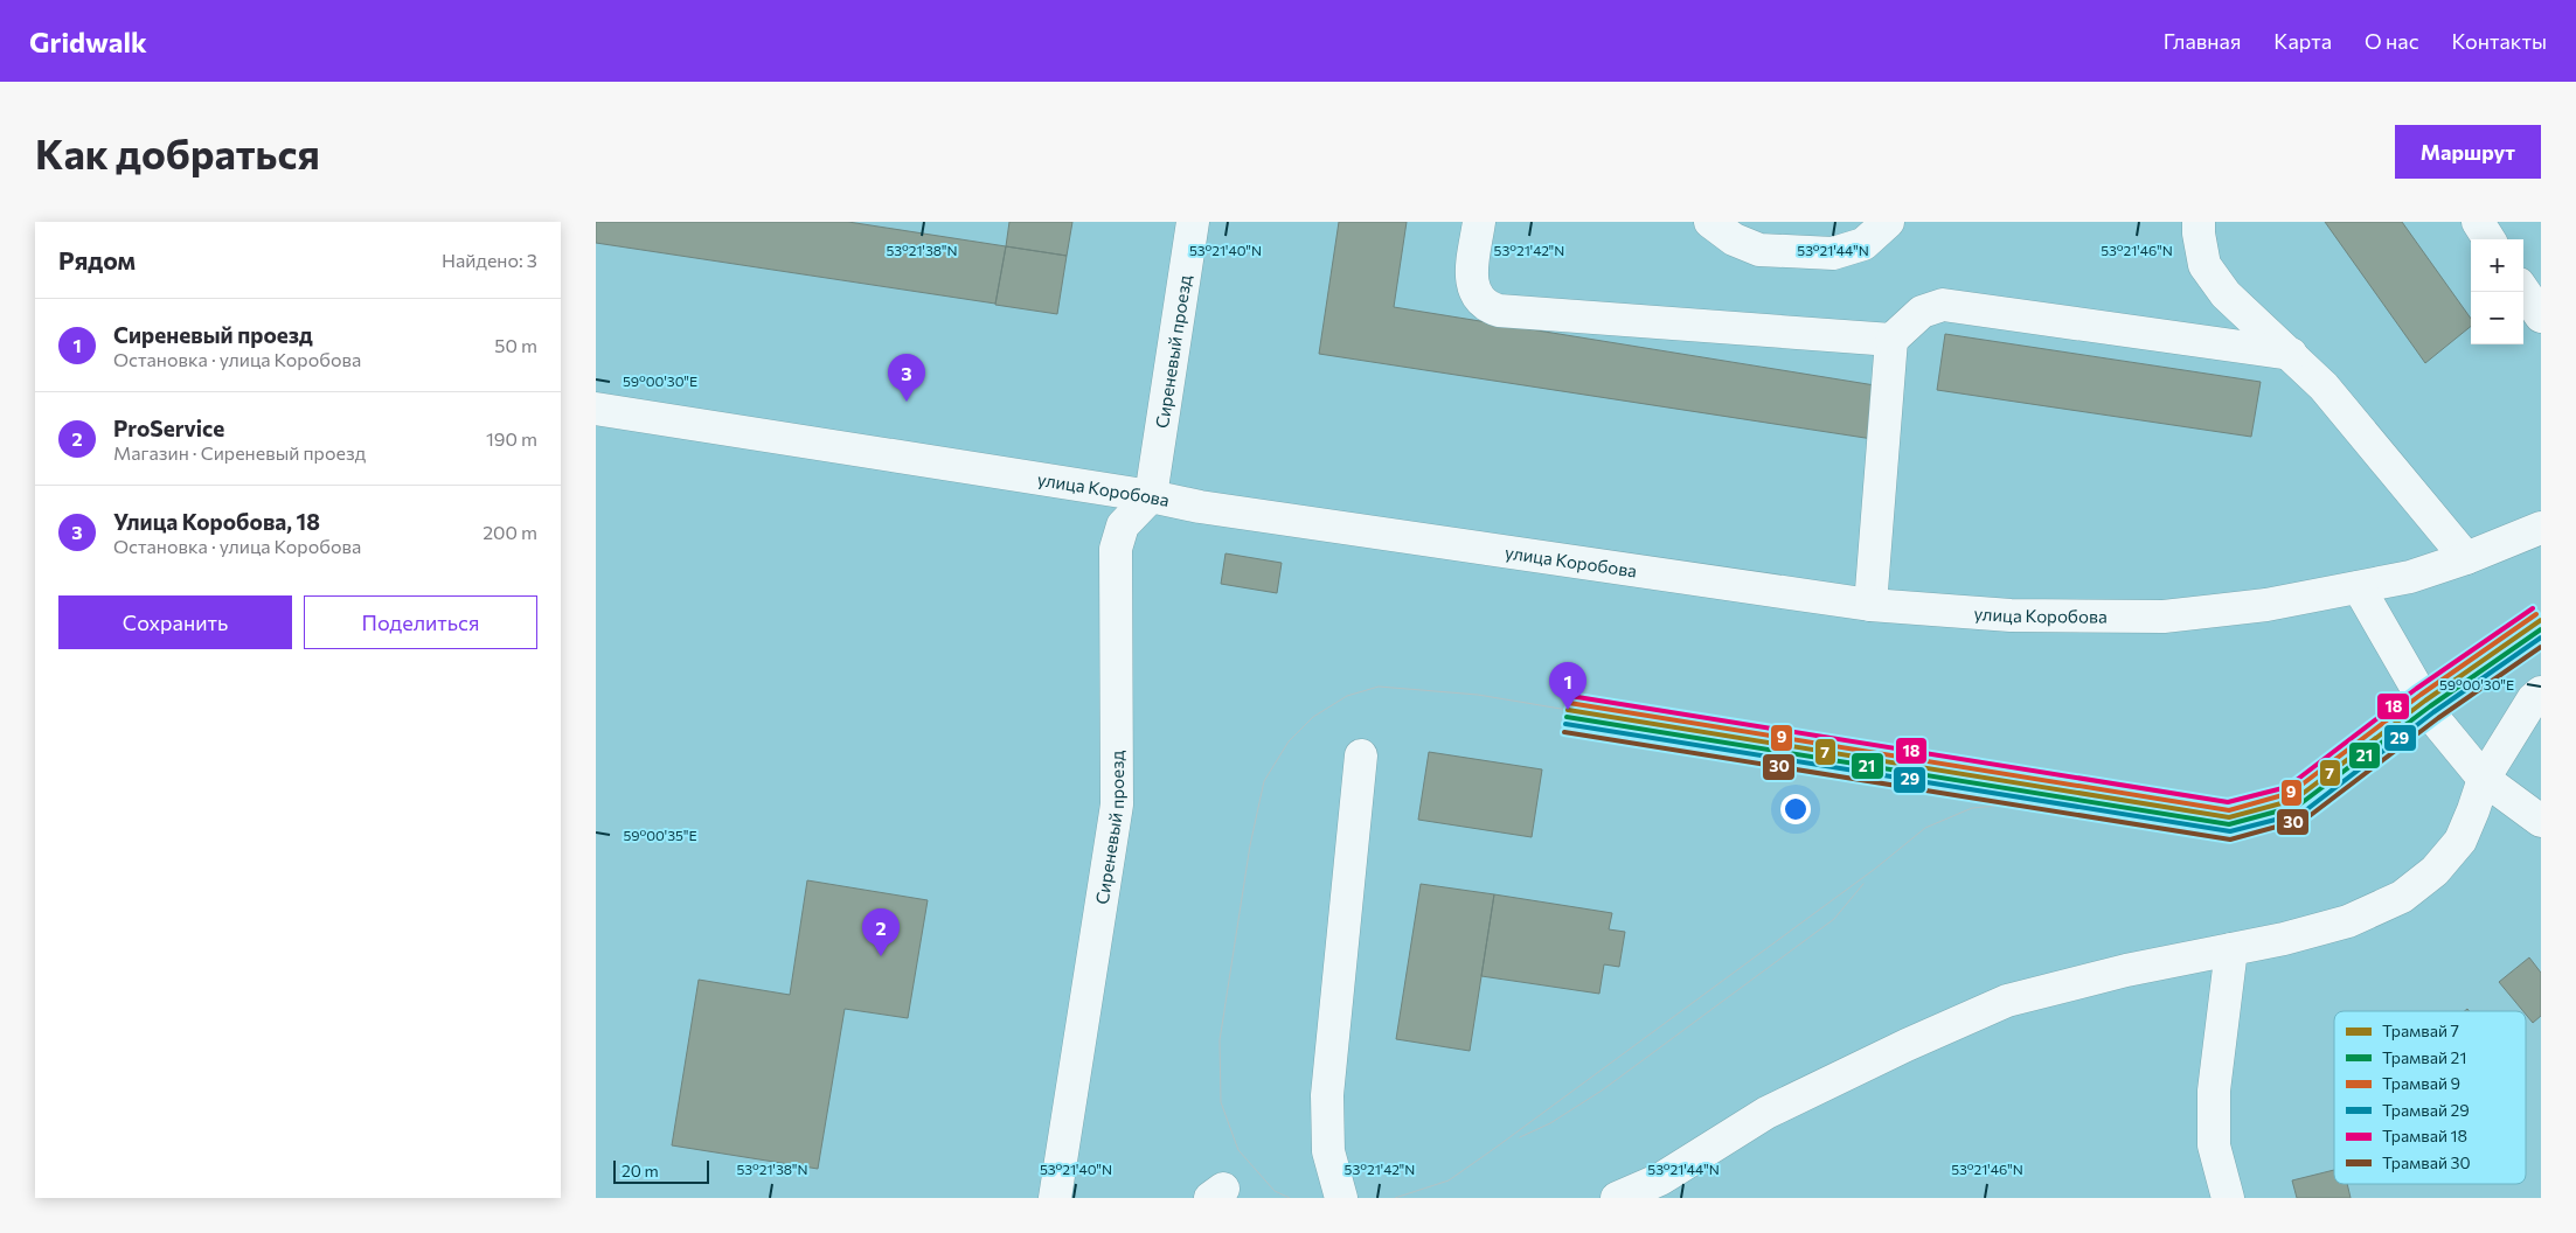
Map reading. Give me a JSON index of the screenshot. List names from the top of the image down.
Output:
{
  "streets": {
    "street": ["Сиреневый проезд", "улица Коробова"]
  },
  "crossings": [
    ["Сиреневый проезд", "улица Коробова"]
  ],
  "lines": [
    "tram line 18",
    "tram line 9",
    "tram line 7",
    "tram line 21",
    "tram line 29",
    "tram line 30"
  ],
  "legend": [
    "Трамвай 7",
    "Трамвай 21",
    "Трамвай 9",
    "Трамвай 29",
    "Трамвай 18",
    "Трамвай 30"
  ],
  "scale_bar": "20 m",
  "page": {
    "header": "Gridwalk",
    "nav": [
      "Главная",
      "Карта",
      "О нас",
      "Контакты"
    ],
    "buttons": [
      "Маршрут",
      ["Сохранить", "Поделиться"]
    ],
    "title": "Как добраться",
    "heading": ["Рядом", "Найдено: 3"],
    "map_buttons": ["+", "−"],
    "list": [
      {
        "mark": "1",
        "name": "Сиреневый проезд",
        "note": "Остановка · улица Коробова",
        "value": "50 m"
      },
      {
        "mark": "2",
        "name": "ProService",
        "note": "Магазин · Сиреневый проезд",
        "value": "190 m"
      },
      {
        "mark": "3",
        "name": "Улица Коробова, 18",
        "note": "Остановка · улица Коробова",
        "value": "200 m"
      }
    ],
    "pins": ["3", "1", "2"],
    "scale": "20 m"
  },
  "coordinates": [
    "53°21'38\"N",
    "53°21'40\"N",
    "53°21'42\"N",
    "53°21'44\"N",
    "53°21'46\"N",
    "59°00'30\"E",
    "59°00'35\"E"
  ]
}
